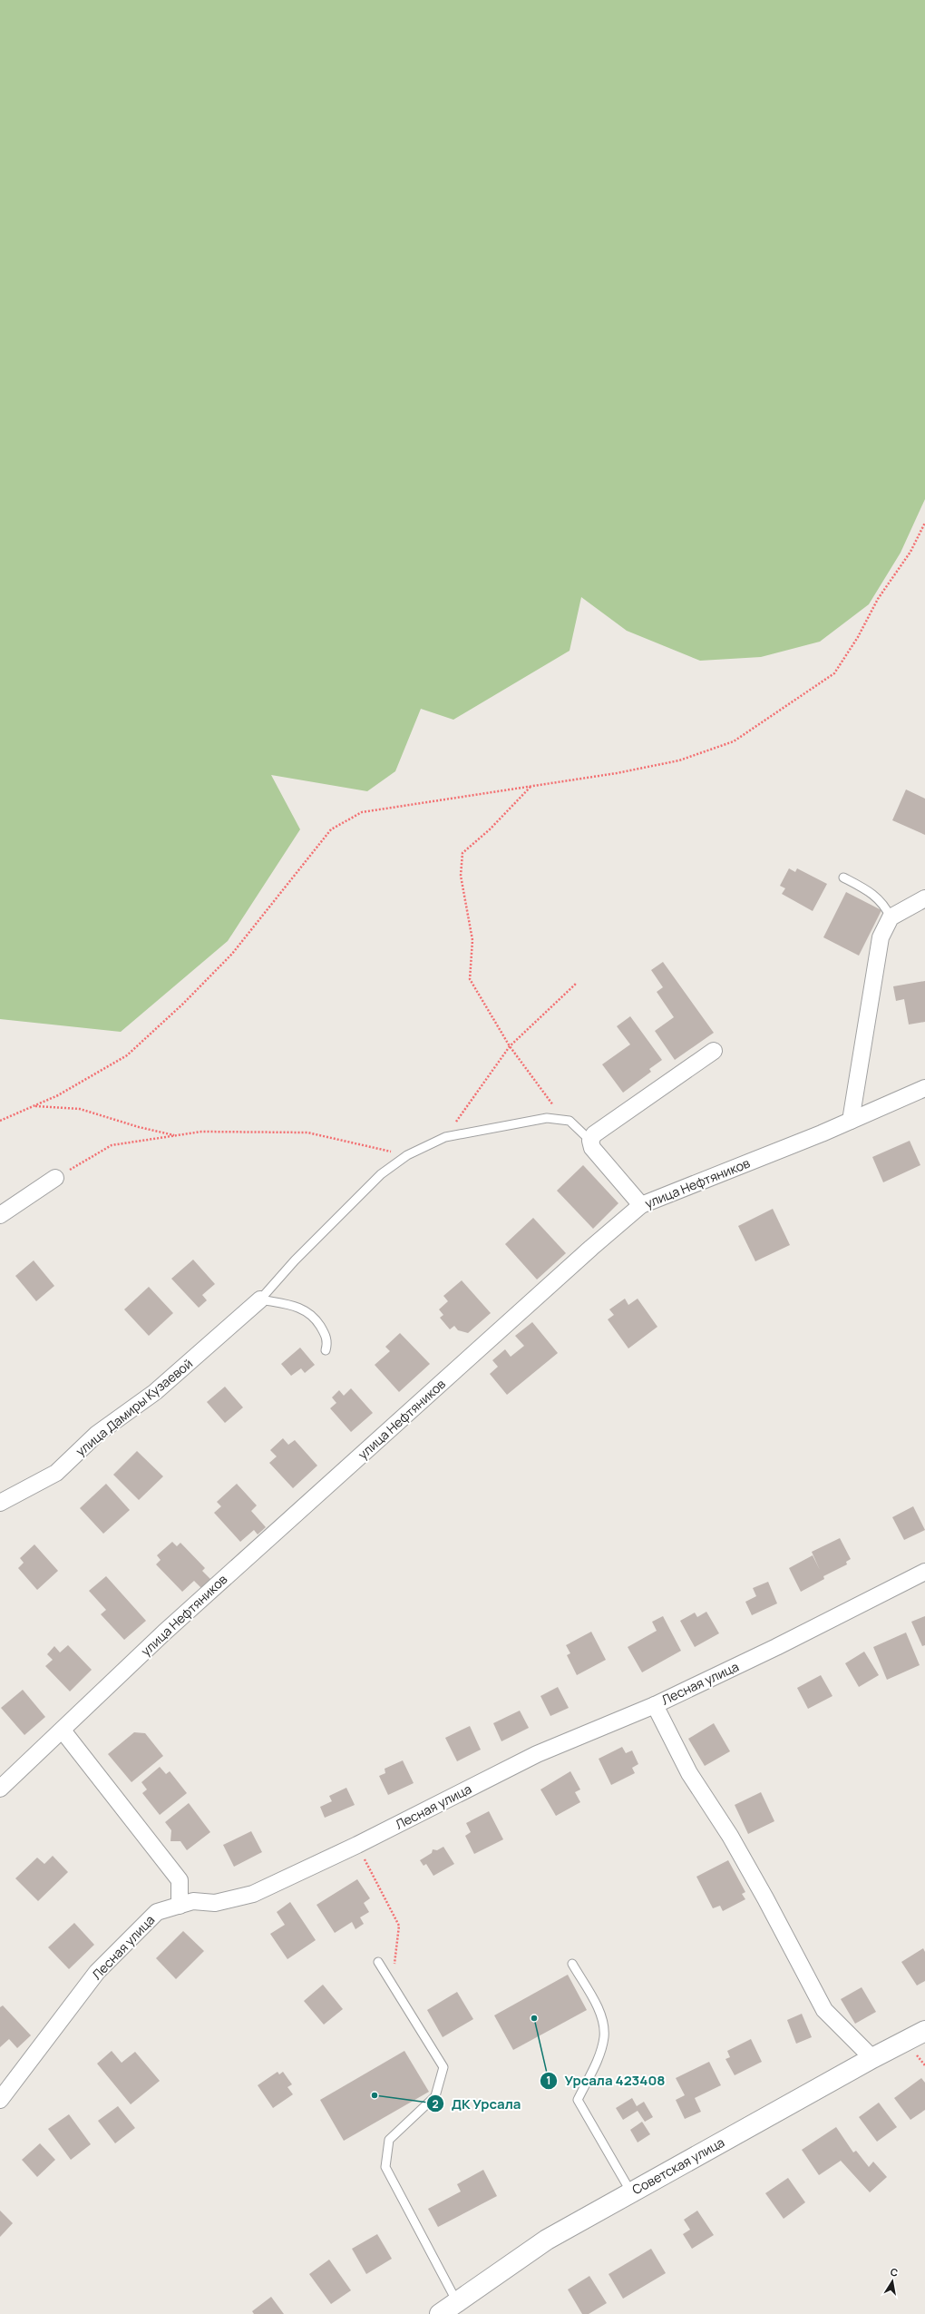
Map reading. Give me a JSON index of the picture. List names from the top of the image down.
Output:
{
  "streets": {
    "street": [
      "улица Нефтяников",
      "улица Дамиры Кузаевой",
      "Лесная улица",
      "Советская улица"
    ]
  },
  "places": ["Урсала 423408", "ДК Урсала"],
  "north": "top"
}
